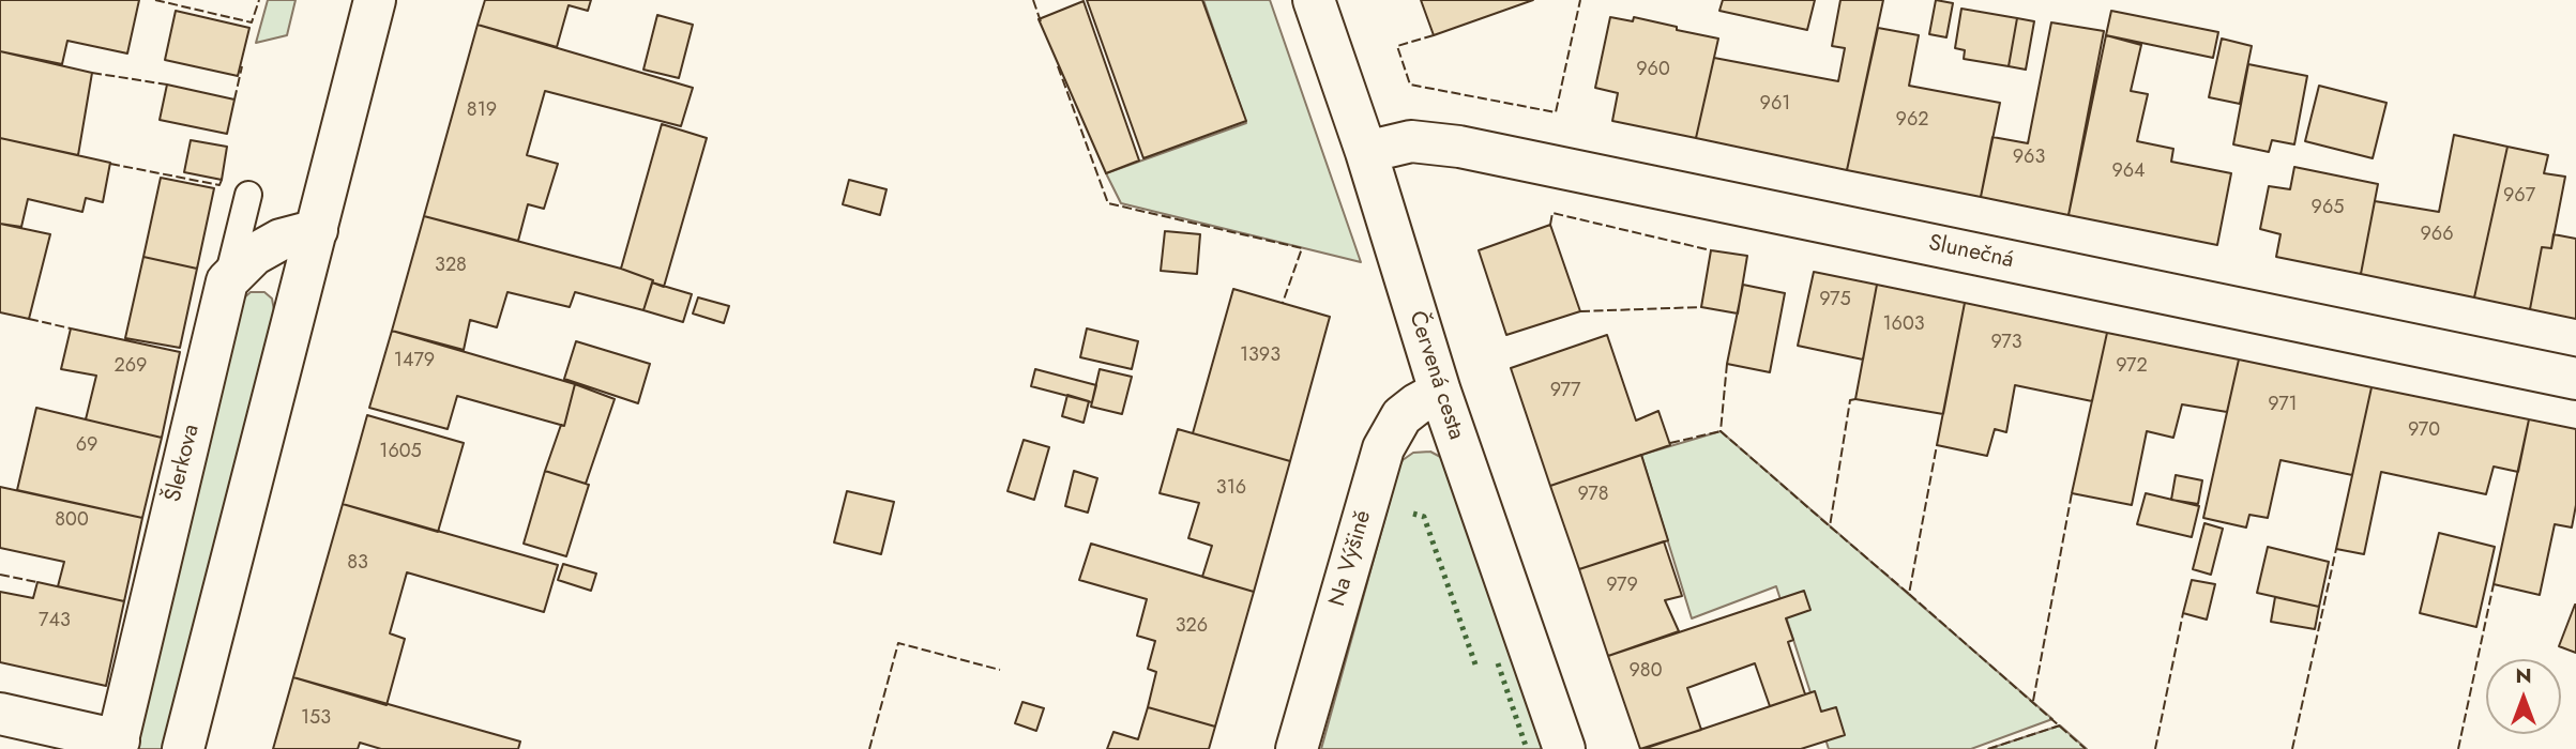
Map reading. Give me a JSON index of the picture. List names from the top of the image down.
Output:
{
  "streets": {
    "street": [
      "Slunečná",
      "Červená cesta",
      "Šlerkova",
      "Na Výšině"
    ]
  },
  "crossings": [
    ["Slunečná", "Červená cesta"],
    ["Červená cesta", "Na Výšině"]
  ],
  "house_numbers": [
    "960",
    "961",
    "819",
    "962",
    "963",
    "964",
    "967",
    "965",
    "966",
    "328",
    "975",
    "1603",
    "973",
    "1393",
    "1479",
    "269",
    "972",
    "977",
    "971",
    "970",
    "69",
    "1605",
    "316",
    "978",
    "800",
    "83",
    "979",
    "743",
    "326",
    "980",
    "153"
  ],
  "north": "top"
}
